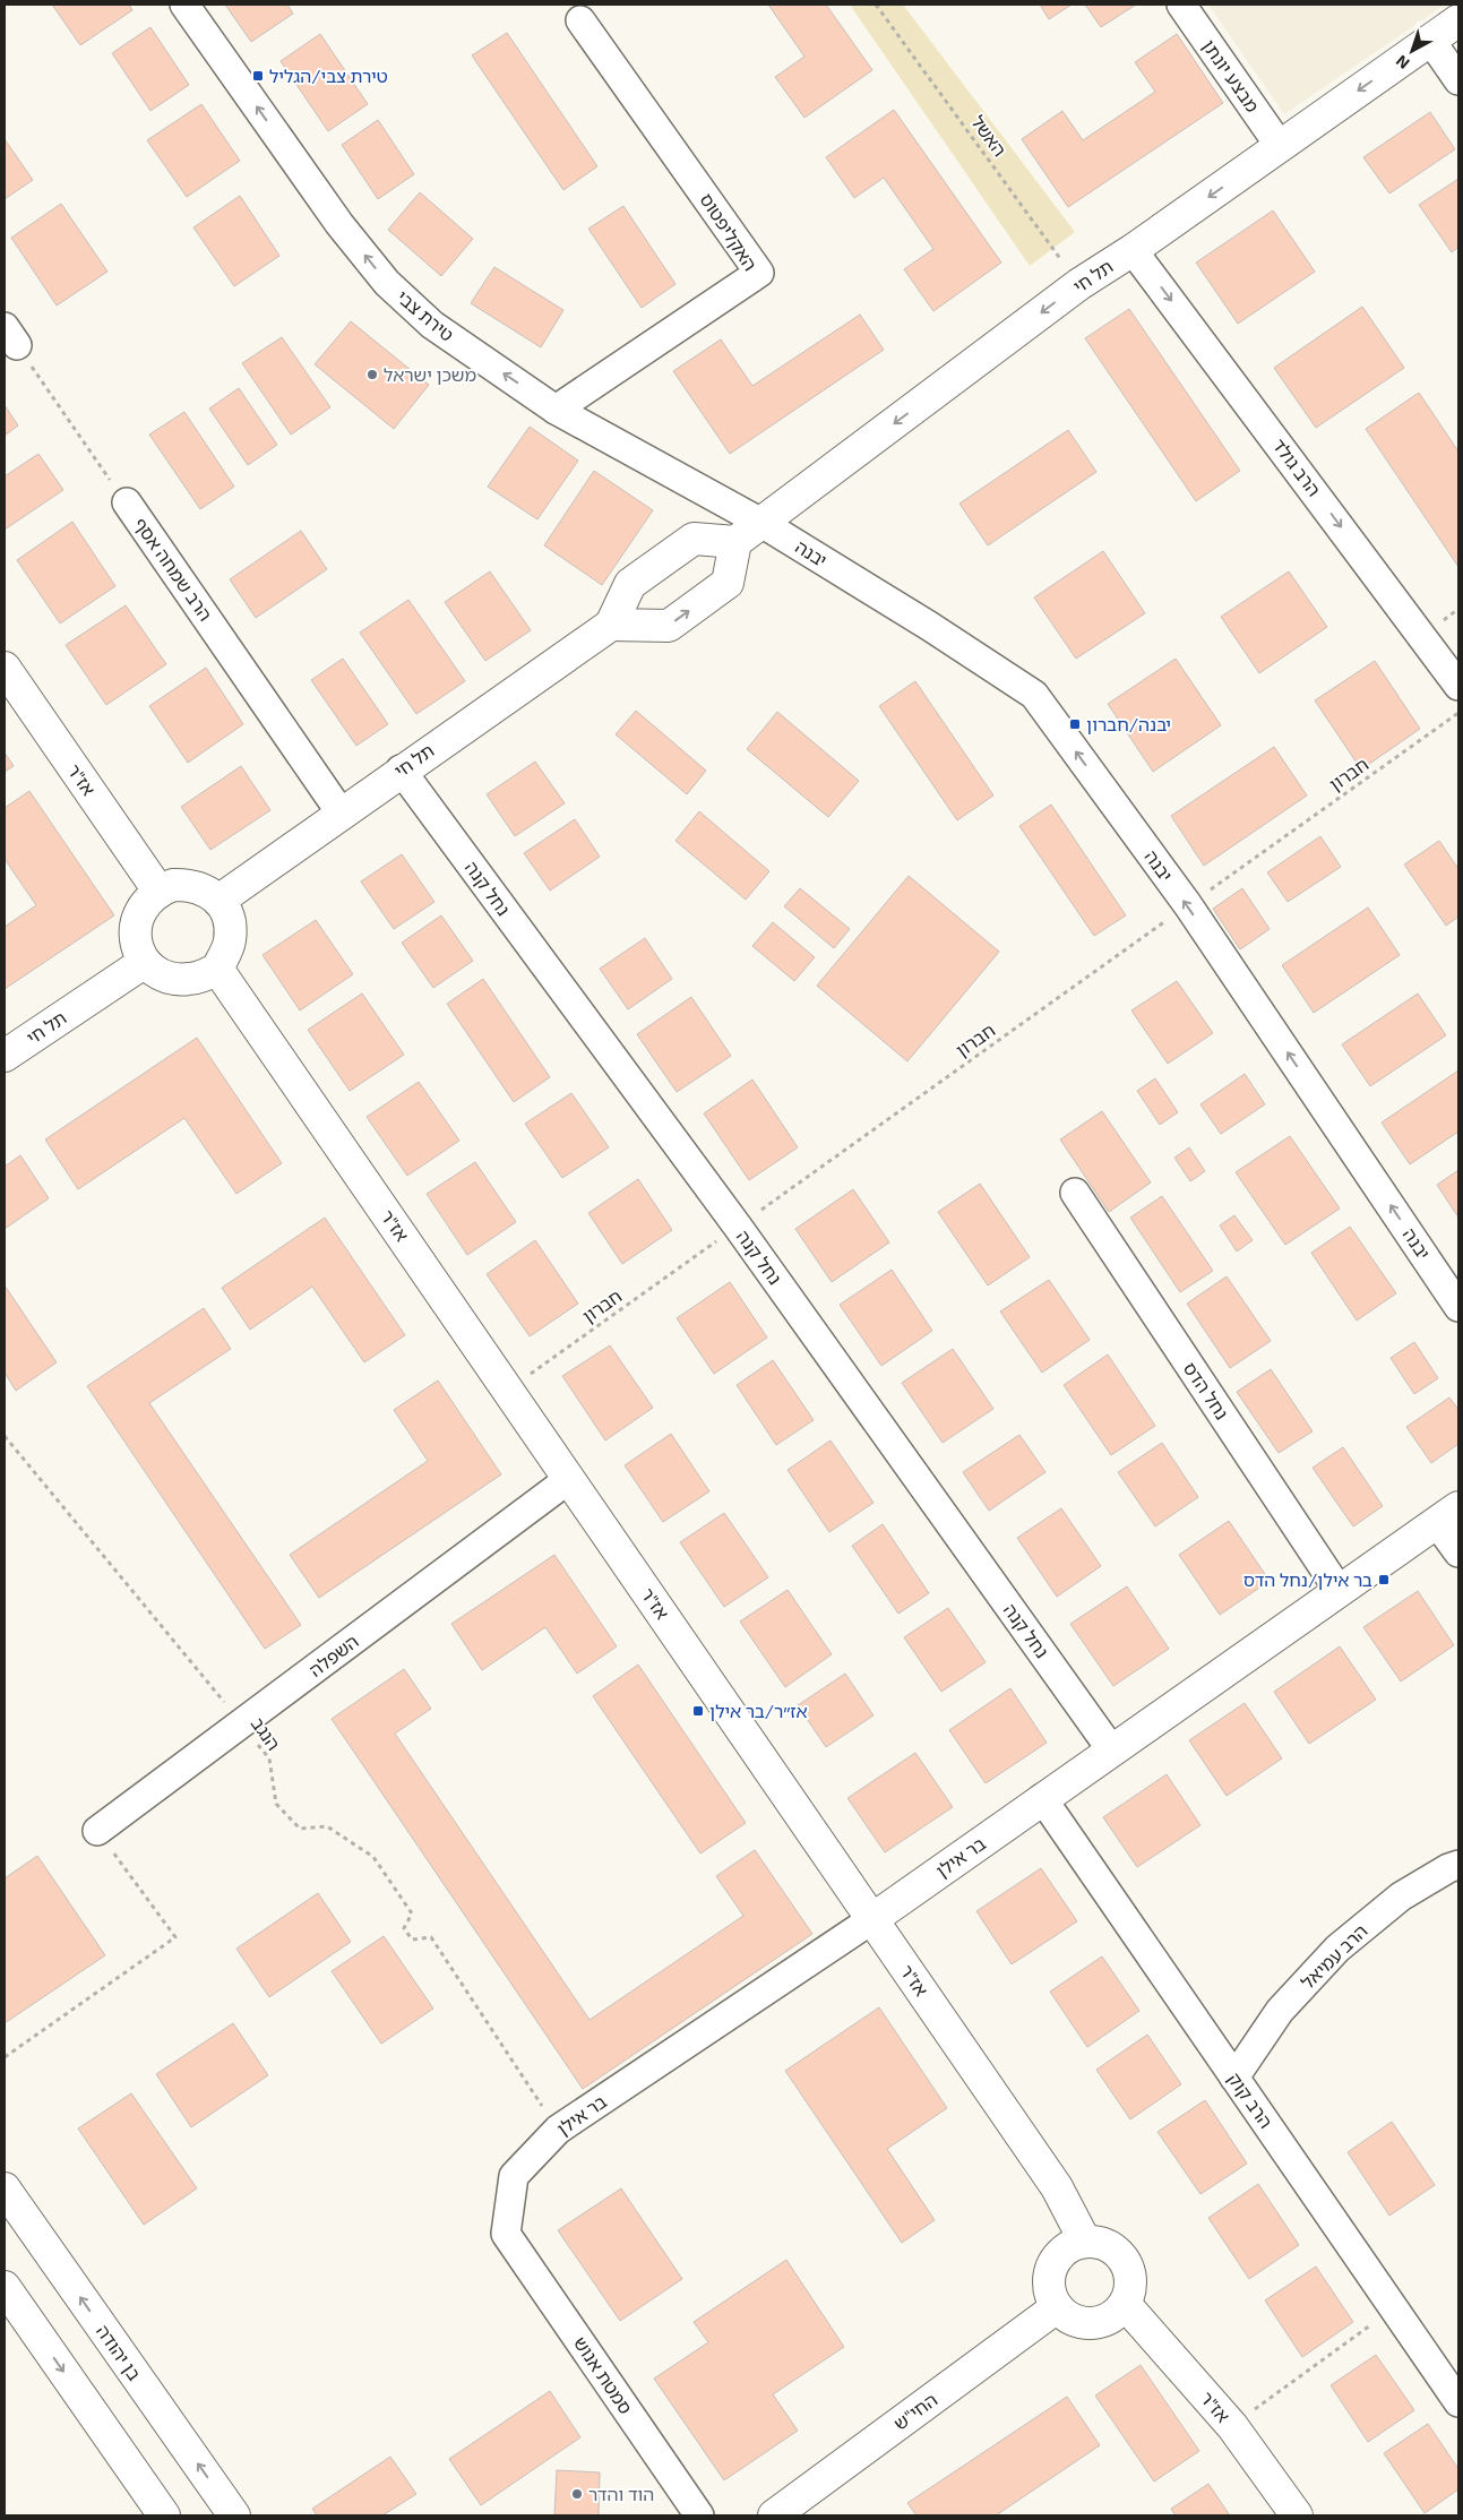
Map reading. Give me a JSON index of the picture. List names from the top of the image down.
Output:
{
  "streets": {
    "street": [
      "מבצע יונתן",
      "האקליפטוס",
      "תל חי",
      "טירת צבי",
      "הרב גולד",
      "יבנה",
      "הרב שמחה אסף",
      "אז\"ר",
      "נחל קנה",
      "נחל הדס",
      "השפלה",
      "בר אילן",
      "הרב עמיאל",
      "הרב קוק",
      "בן יהודה",
      "סמטת אנוש",
      "החי\"ש"
    ],
    "path": ["האשל", "חברון", "הנגב"]
  },
  "crossings": [
    ["מבצע יונתן", "תל חי"],
    ["האשל", "תל חי"],
    ["האקליפטוס", "טירת צבי"],
    ["תל חי", "טירת צבי"],
    ["תל חי", "הרב גולד"],
    ["תל חי", "יבנה"],
    ["תל חי", "הרב שמחה אסף"],
    ["תל חי", "אז\"ר"],
    ["תל חי", "נחל קנה"],
    ["טירת צבי", "יבנה"],
    ["יבנה", "חברון"],
    ["חברון", "אז\"ר"],
    ["חברון", "נחל קנה"],
    ["אז\"ר", "השפלה"],
    ["אז\"ר", "בר אילן"],
    ["אז\"ר", "החי\"ש"],
    ["נחל קנה", "בר אילן"],
    ["נחל הדס", "בר אילן"],
    ["השפלה", "הנגב"],
    ["הנגב", "בר אילן"],
    ["בר אילן", "הרב קוק"],
    ["בר אילן", "סמטת אנוש"],
    ["הרב עמיאל", "הרב קוק"]
  ],
  "one_way": [
    "תל חי",
    "טירת צבי",
    "הרב גולד",
    "יבנה"
  ],
  "places": {
    "transit": [
      "טירת צבי/הגליל",
      "יבנה/חברון",
      "בר אילן/נחל הדס",
      "אז״ר/בר אילן"
    ],
    "other": ["משכן ישראל", "הוד והדר"]
  },
  "north": "bottom left"
}
